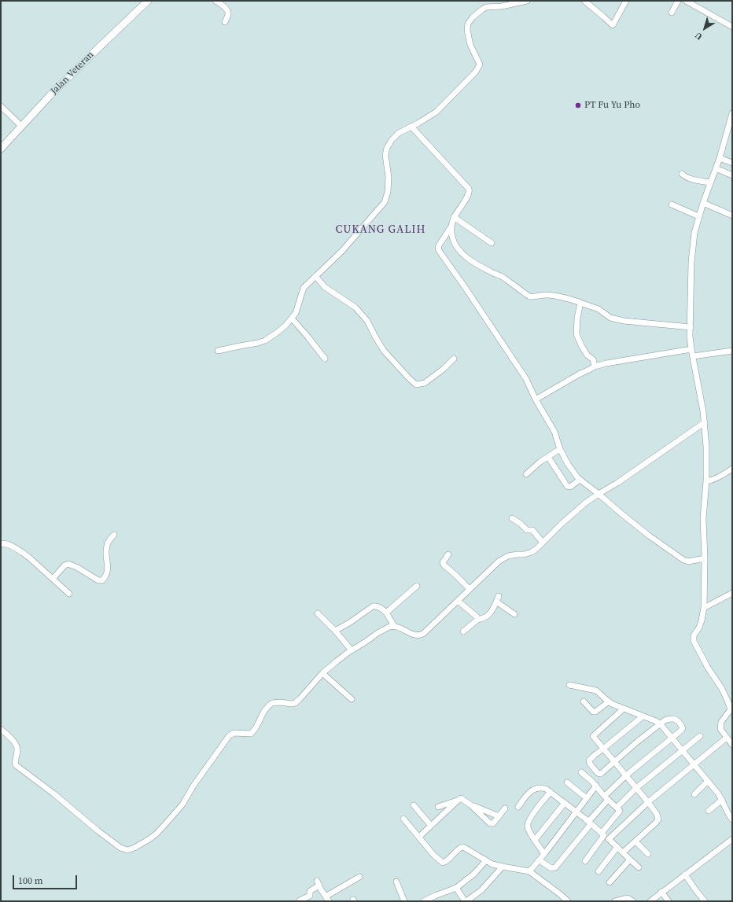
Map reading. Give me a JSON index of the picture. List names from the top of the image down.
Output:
{
  "streets": {
    "main road": ["Jalan Veteran"]
  },
  "districts": ["CUKANG GALIH"],
  "places": ["PT Fu Yu Pho"],
  "scale_bar": "100 m",
  "north": "bottom left"
}
